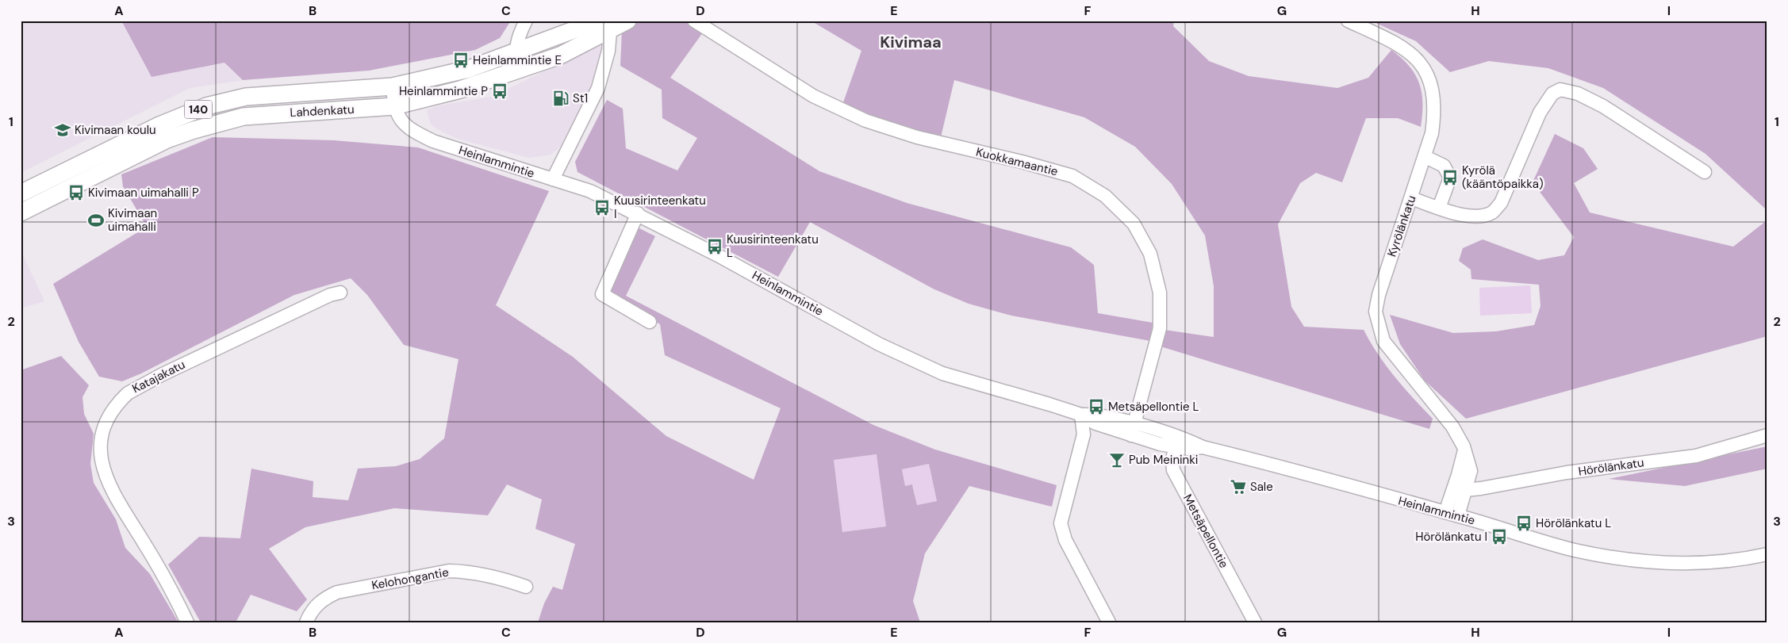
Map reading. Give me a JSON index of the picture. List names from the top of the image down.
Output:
{
  "streets": {
    "main road": ["140", "Lahdenkatu"],
    "street": [
      "Heinlammintie",
      "Kuokkamaantie",
      "Kyrölänkatu",
      "Katajakatu",
      "Hörölänkatu",
      "Metsäpellontie",
      "Kelohongantie"
    ]
  },
  "crossings": [
    ["Lahdenkatu", "Heinlammintie"],
    ["Heinlammintie", "Kuokkamaantie"],
    ["Heinlammintie", "Kyrölänkatu"],
    ["Heinlammintie", "Metsäpellontie"],
    ["Kyrölänkatu", "Hörölänkatu"]
  ],
  "districts": ["Kivimaa"],
  "places": {
    "bus stop": [
      "Heinlammintie E",
      "Heinlammintie P",
      "Kyrölä (kääntöpaikka)",
      "Kivimaan uimahalli P",
      "Kuusirinteenkatu I",
      "Kuusirinteenkatu L",
      "Metsäpellontie L",
      "Hörölänkatu L",
      "Hörölänkatu I"
    ],
    "fuel station": ["St1"],
    "school or university": ["Kivimaan koulu"],
    "sports": ["Kivimaan uimahalli"],
    "bar": ["Pub Meininki"],
    "supermarket": ["Sale"]
  },
  "grid": {
    "columns": [
      "A",
      "B",
      "C",
      "D",
      "E",
      "F",
      "G",
      "H",
      "I"
    ],
    "rows": ["1", "2", "3"]
  }
}
